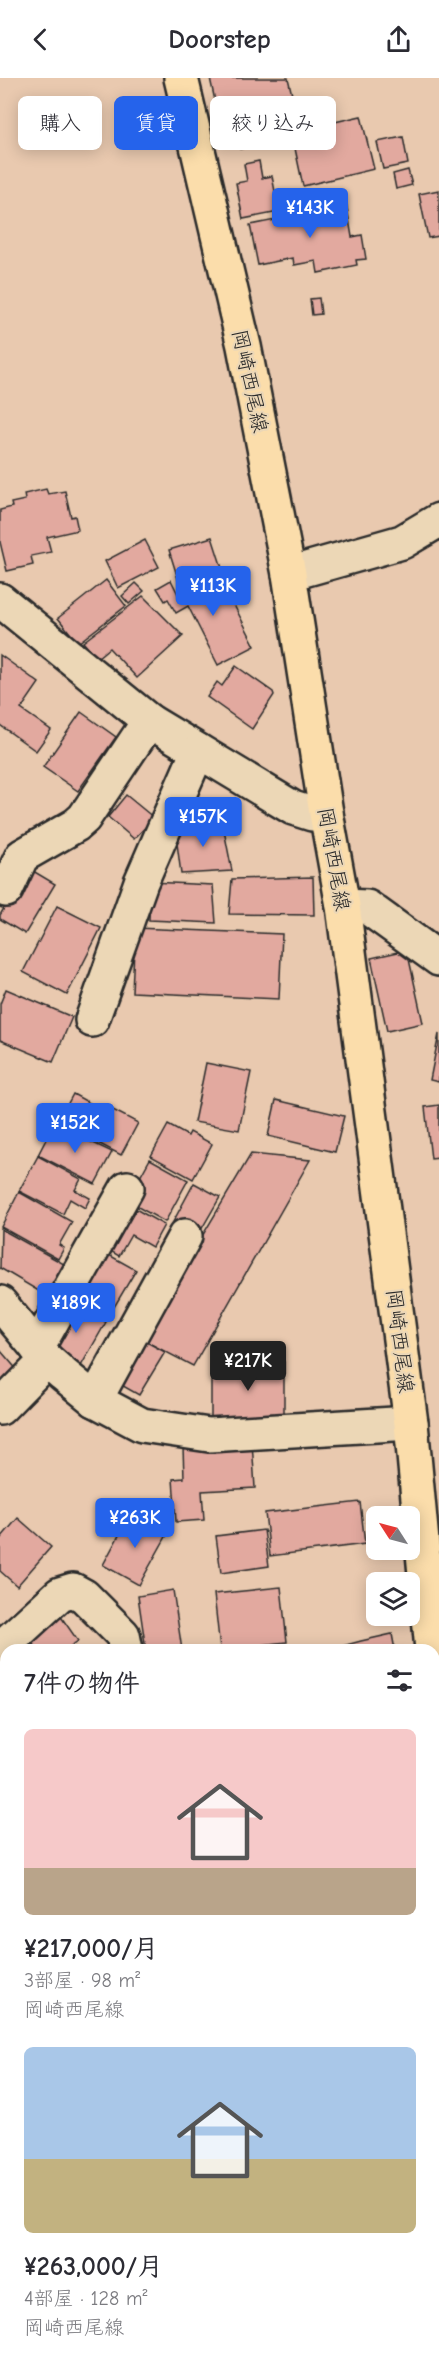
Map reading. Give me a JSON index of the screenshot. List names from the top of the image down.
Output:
{
  "streets": {
    "main road": ["岡崎西尾線"]
  },
  "north": "top left",
  "page": {
    "header": "Doorstep",
    "chip": ["購入", "賃貸", "絞り込み"],
    "price": [
      "¥143K",
      "¥113K",
      "¥157K",
      "¥152K",
      "¥189K",
      "¥217K",
      "¥263K"
    ],
    "heading": "7件の物件",
    "list": [
      {
        "name": "¥217,000/月",
        "note": "3部屋 · 98 m² · 岡崎西尾線"
      },
      {
        "name": "¥263,000/月",
        "note": "4部屋 · 128 m² · 岡崎西尾線"
      }
    ]
  }
}
